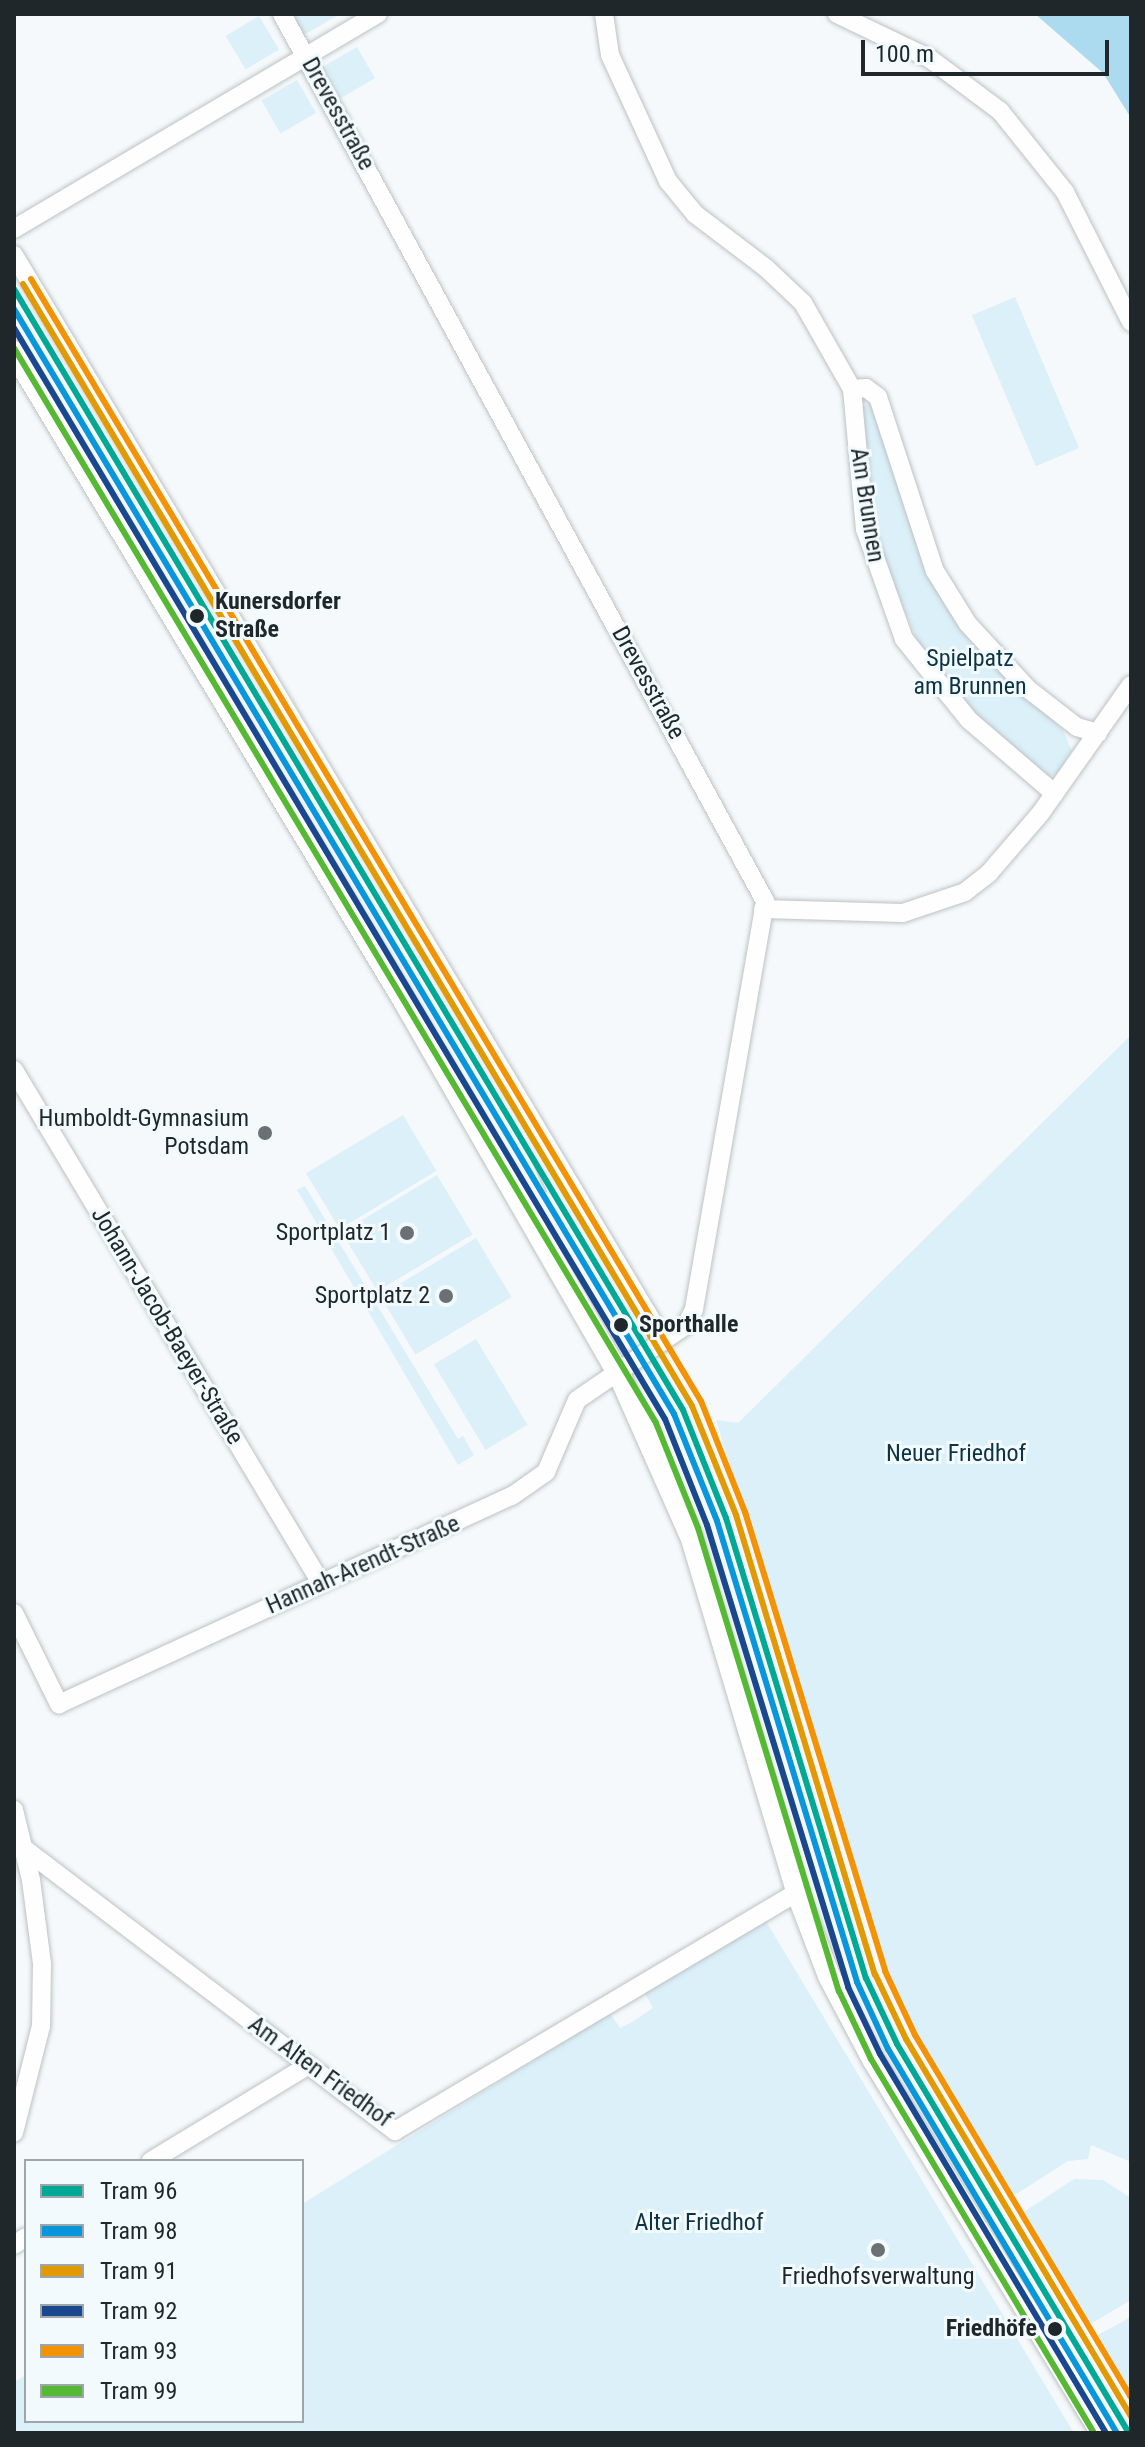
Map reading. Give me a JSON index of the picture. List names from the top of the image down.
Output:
{
  "streets": {
    "street": [
      "Drevesstraße",
      "Am Brunnen",
      "Johann-Jacob-Baeyer-Straße",
      "Hannah-Arendt-Straße",
      "Am Alten Friedhof"
    ]
  },
  "crossings": [
    ["Drevesstraße", "Hannah-Arendt-Straße"],
    ["Johann-Jacob-Baeyer-Straße", "Hannah-Arendt-Straße"]
  ],
  "parks": ["Spielpatz am Brunnen", "Neuer Friedhof", "Alter Friedhof"],
  "places": [
    "Kunersdorfer Straße",
    "Humboldt-Gymnasium Potsdam",
    "Sportplatz 1",
    "Sportplatz 2",
    "Sporthalle",
    "Friedhofsverwaltung",
    "Friedhöfe"
  ],
  "lines": [
    "tram line 93",
    "tram line 91",
    "tram line 96",
    "tram line 98",
    "tram line 92",
    "tram line 99"
  ],
  "legend": [
    "Tram 96",
    "Tram 98",
    "Tram 91",
    "Tram 92",
    "Tram 93",
    "Tram 99"
  ],
  "scale_bar": "100 m"
}
